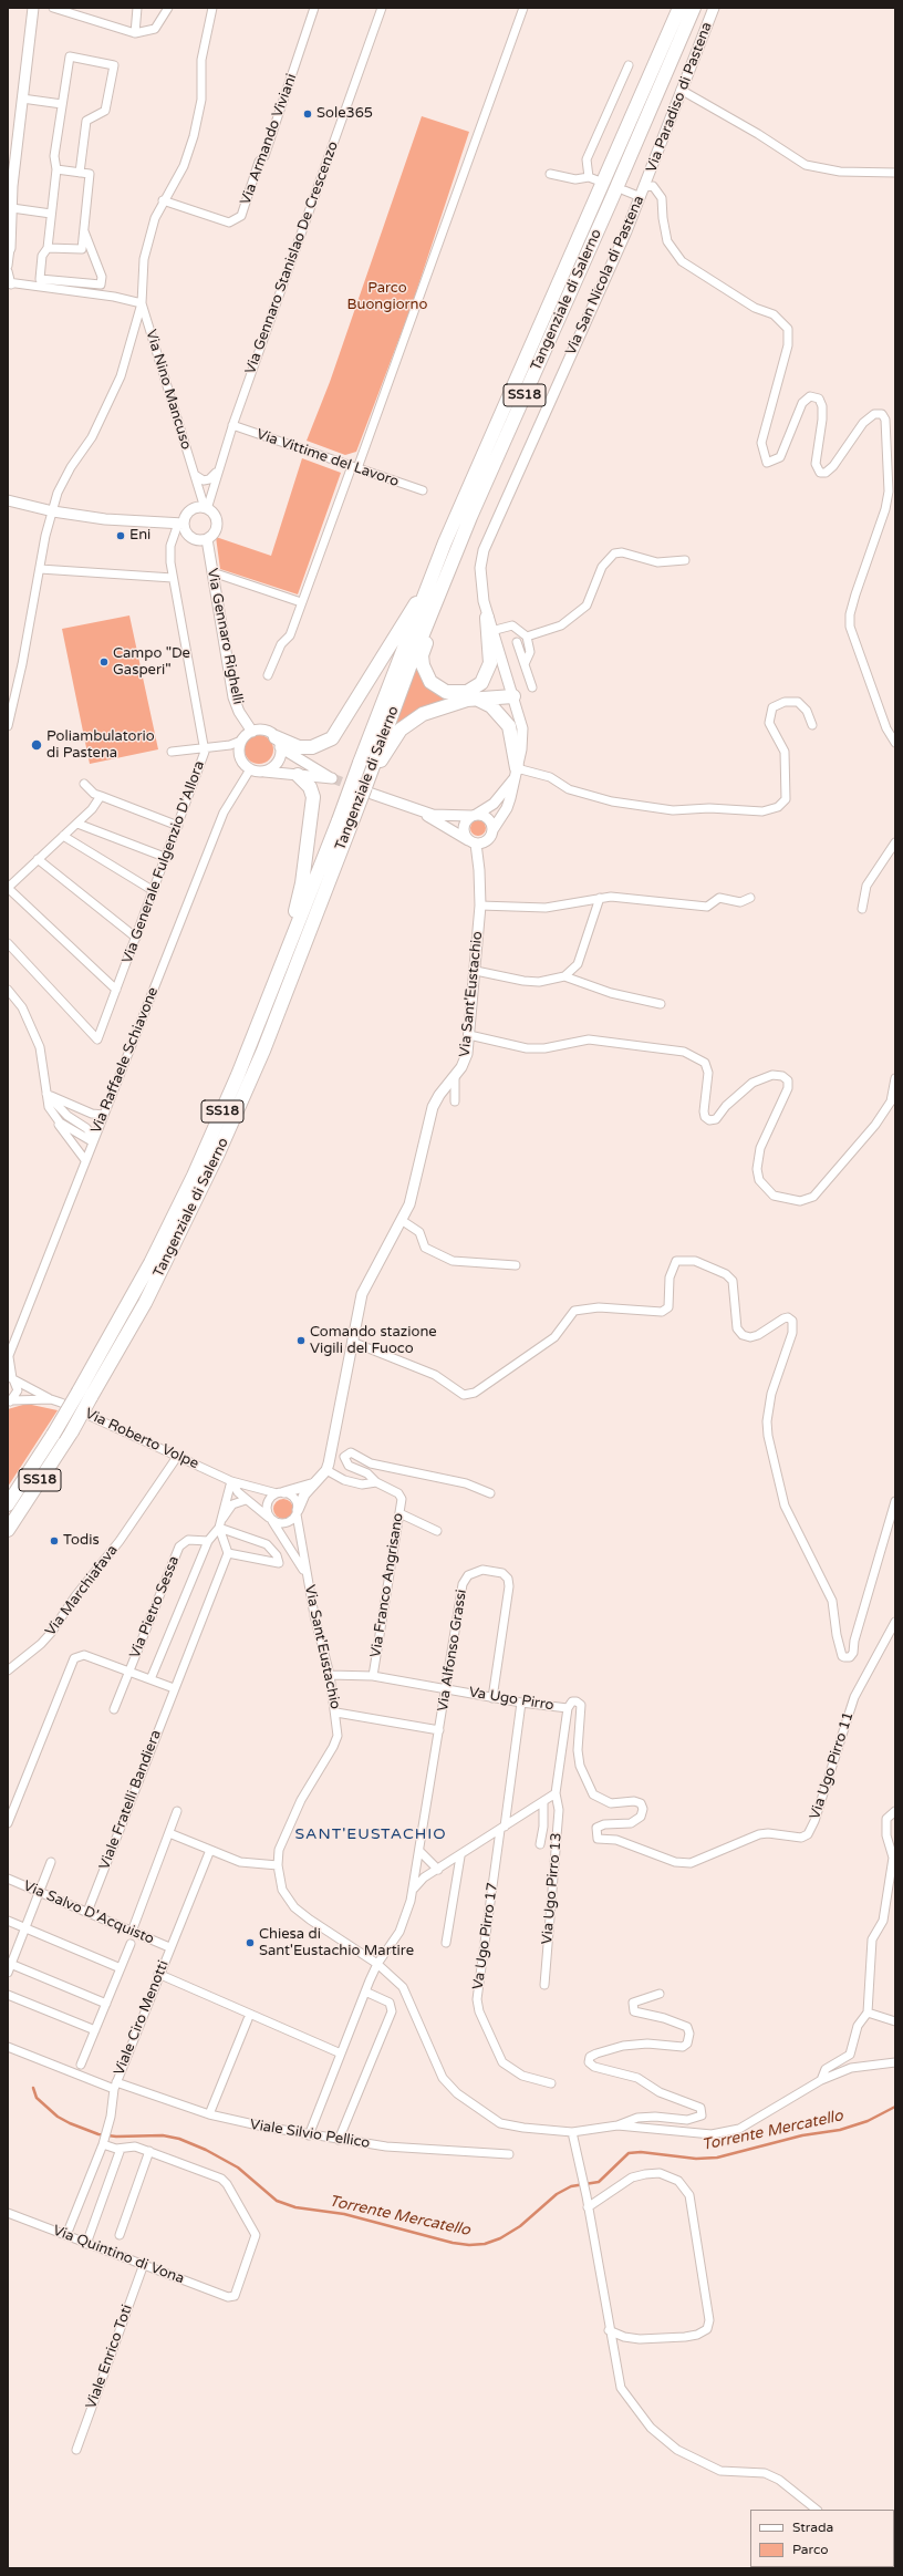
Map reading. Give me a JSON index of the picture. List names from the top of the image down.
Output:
{
  "streets": {
    "highway": ["Tangenziale di Salerno", "SS18"],
    "street": [
      "Via Paradiso di Pastena",
      "Via Armando Viviani",
      "Via Gennaro Stanislao De Crescenzo",
      "Via San Nicola di Pastena",
      "Via Nino Mancuso",
      "Via Vittime del Lavoro",
      "Via Gennaro Righelli",
      "Via Generale Fulgenzio D'Allora",
      "Via Sant'Eustachio",
      "Via Raffaele Schiavone",
      "Via Roberto Volpe",
      "Via Franco Angrisano",
      "Via Marchiafava",
      "Via Pietro Sessa",
      "Via Alfonso Grassi",
      "Va Ugo Pirro",
      "Via Ugo Pirro 11",
      "Viale Fratelli Bandiera",
      "Via Ugo Pirro 13",
      "Via Salvo D'Acquisto",
      "Va Ugo Pirro 17",
      "Viale Ciro Menotti",
      "Viale Silvio Pellico",
      "Via Quintino di Vona",
      "Viale Enrico Toti"
    ]
  },
  "crossings": [
    ["Via Paradiso di Pastena", "Via San Nicola di Pastena"],
    ["Via Gennaro Stanislao De Crescenzo", "Via Nino Mancuso"],
    ["Via Gennaro Stanislao De Crescenzo", "Via Vittime del Lavoro"],
    ["Via Gennaro Stanislao De Crescenzo", "Via Gennaro Righelli"],
    ["Via Gennaro Stanislao De Crescenzo", "Via Generale Fulgenzio D'Allora"],
    ["Via San Nicola di Pastena", "Tangenziale di Salerno"],
    ["Via San Nicola di Pastena", "Via Sant'Eustachio"],
    ["Via Nino Mancuso", "Via Gennaro Righelli"],
    ["Via Nino Mancuso", "Via Generale Fulgenzio D'Allora"],
    ["Via Gennaro Righelli", "Via Generale Fulgenzio D'Allora"],
    ["Via Gennaro Righelli", "Via Raffaele Schiavone"],
    ["Via Sant'Eustachio", "Via Roberto Volpe"],
    ["Via Sant'Eustachio", "Via Franco Angrisano"],
    ["Via Sant'Eustachio", "Via Alfonso Grassi"],
    ["Via Sant'Eustachio", "Va Ugo Pirro"],
    ["Via Raffaele Schiavone", "Via Roberto Volpe"],
    ["Via Roberto Volpe", "Via Marchiafava"],
    ["Via Franco Angrisano", "Va Ugo Pirro"],
    ["Via Alfonso Grassi", "Va Ugo Pirro"],
    ["Via Alfonso Grassi", "Viale Silvio Pellico"],
    ["Va Ugo Pirro", "Via Ugo Pirro 11"],
    ["Va Ugo Pirro", "Via Ugo Pirro 13"],
    ["Va Ugo Pirro", "Va Ugo Pirro 17"],
    ["Viale Fratelli Bandiera", "Via Salvo D'Acquisto"],
    ["Via Salvo D'Acquisto", "Viale Ciro Menotti"],
    ["Viale Ciro Menotti", "Viale Silvio Pellico"],
    ["Viale Ciro Menotti", "Via Quintino di Vona"],
    ["Via Quintino di Vona", "Viale Enrico Toti"]
  ],
  "districts": ["SANT'EUSTACHIO"],
  "water": ["Torrente Mercatello"],
  "parks": ["Parco Buongiorno"],
  "places": [
    "Sole365",
    "Eni",
    "Campo \"De Gasperi\"",
    "Poliambulatorio di Pastena",
    "Comando stazione Vigili del Fuoco",
    "Todis",
    "Chiesa di Sant'Eustachio Martire"
  ],
  "legend": ["Strada", "Parco"]
}
